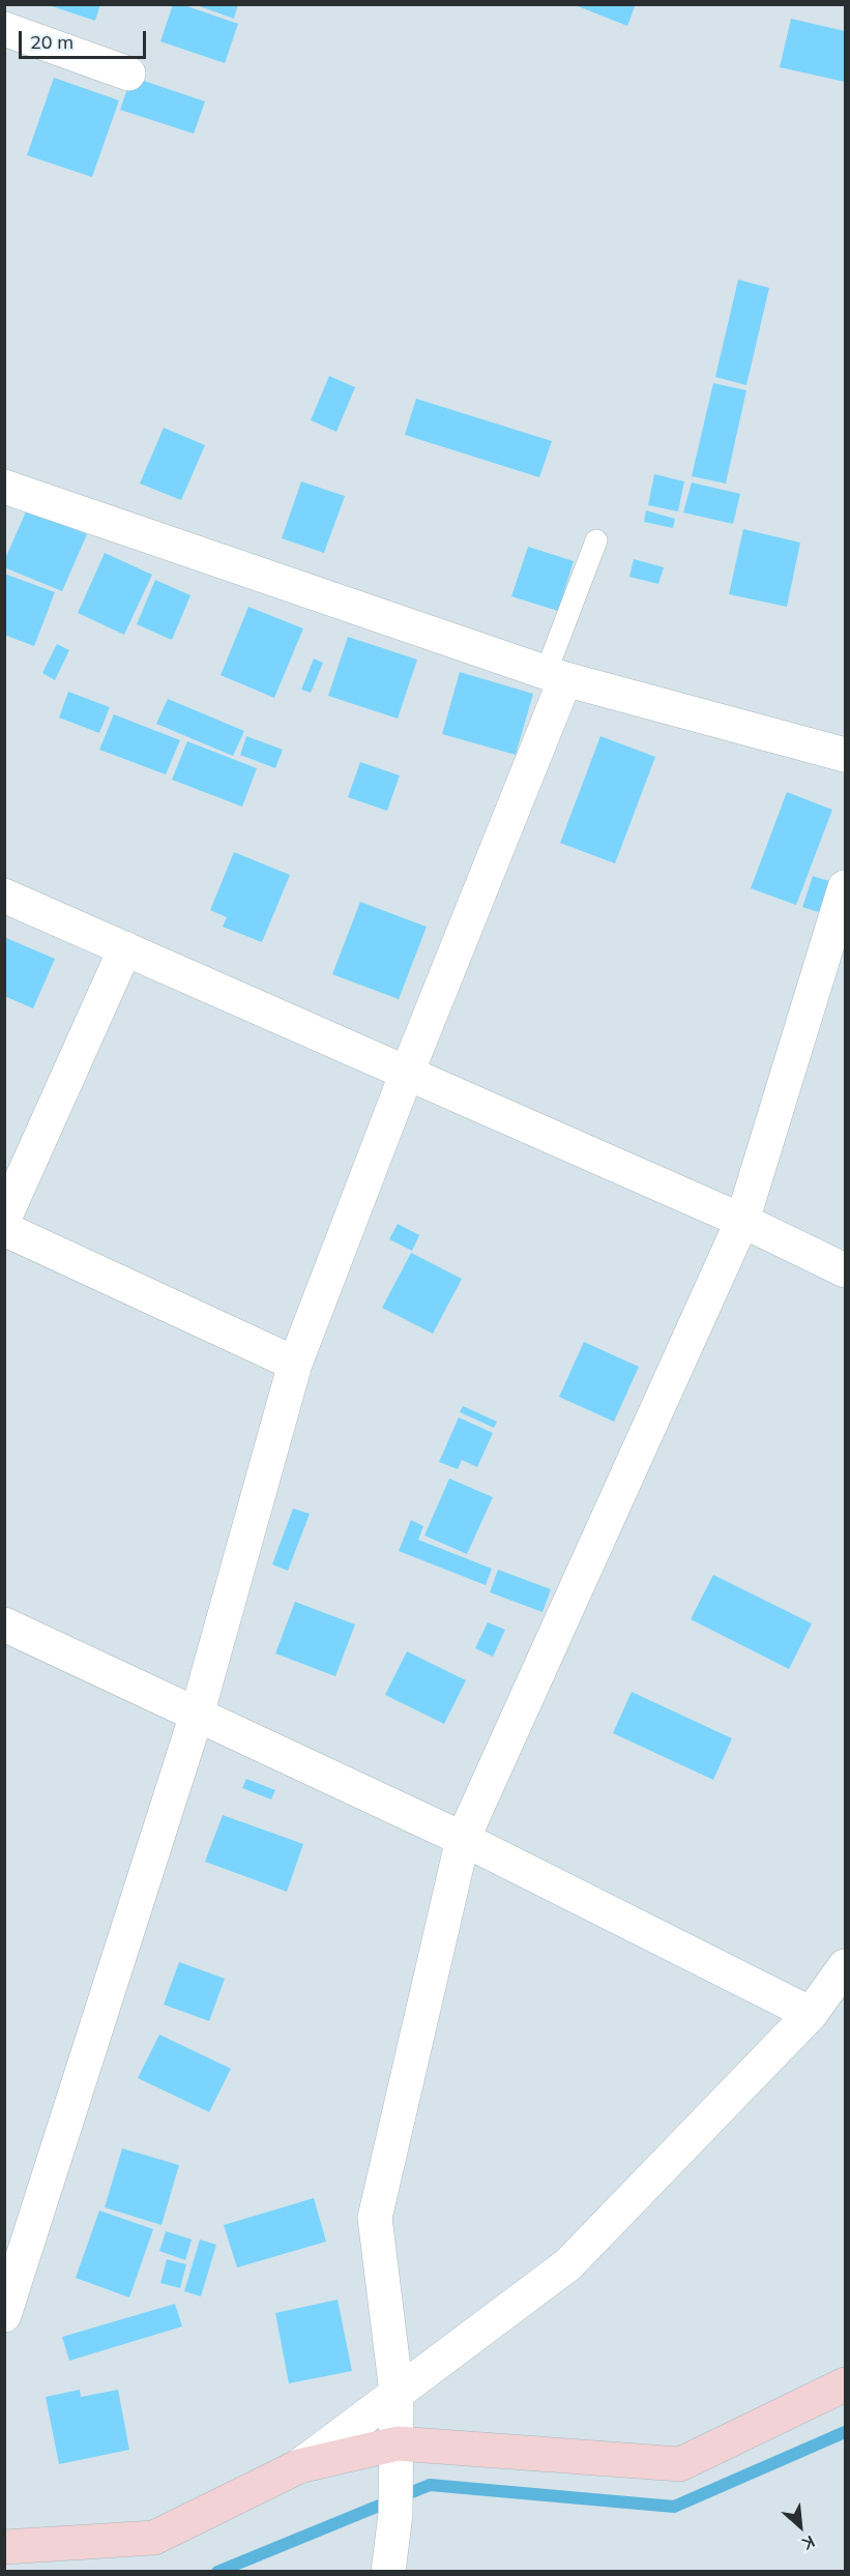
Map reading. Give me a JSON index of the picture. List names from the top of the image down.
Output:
{
  "scale_bar": "20 m",
  "north": "bottom right"
}
